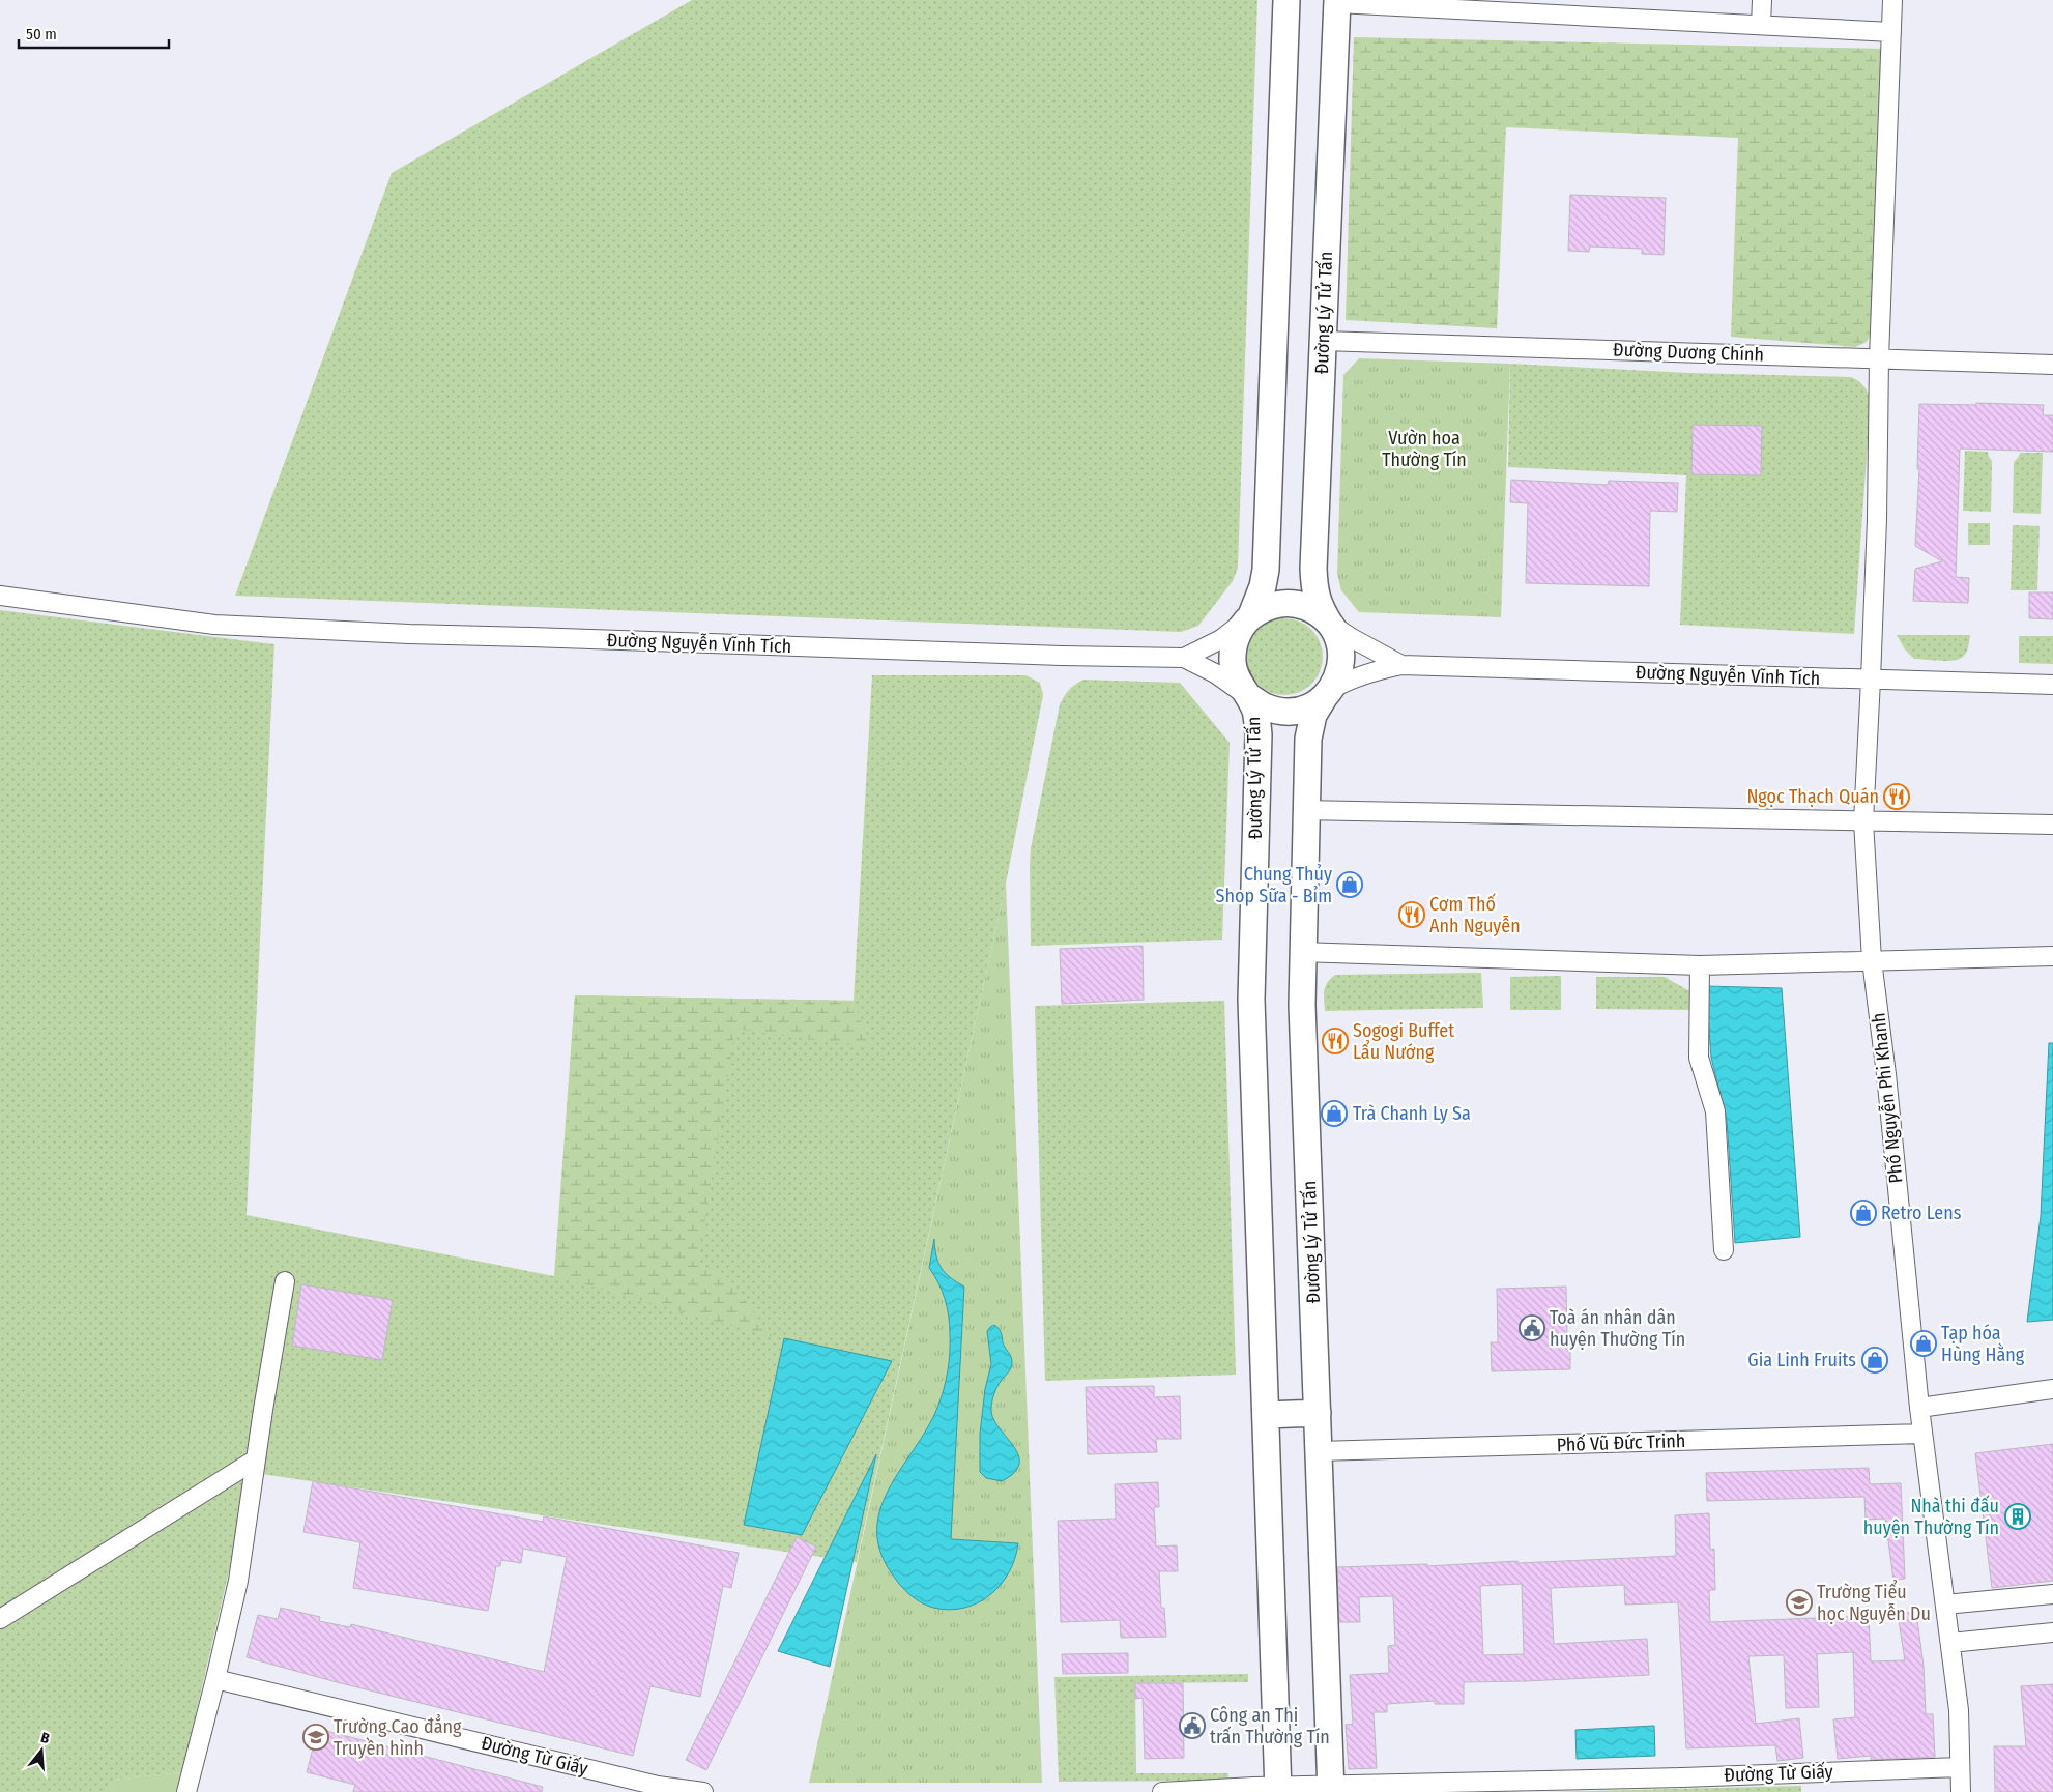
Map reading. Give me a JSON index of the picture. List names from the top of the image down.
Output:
{
  "streets": {
    "street": [
      "Đường Lý Tử Tấn",
      "Đường Dương Chính",
      "Đường Nguyễn Vĩnh Tích",
      "Phố Nguyễn Phi Khanh",
      "Phố Vũ Đức Trinh",
      "Đường Từ Giấy"
    ]
  },
  "crossings": [
    ["Đường Lý Tử Tấn", "Đường Dương Chính"],
    ["Đường Lý Tử Tấn", "Đường Nguyễn Vĩnh Tích"],
    ["Đường Lý Tử Tấn", "Phố Vũ Đức Trinh"],
    ["Đường Lý Tử Tấn", "Đường Từ Giấy"],
    ["Đường Dương Chính", "Phố Nguyễn Phi Khanh"],
    ["Đường Nguyễn Vĩnh Tích", "Phố Nguyễn Phi Khanh"],
    ["Phố Nguyễn Phi Khanh", "Phố Vũ Đức Trinh"],
    ["Phố Nguyễn Phi Khanh", "Đường Từ Giấy"]
  ],
  "parks": ["Vườn hoa Thường Tín"],
  "places": {
    "restaurant": ["Ngọc Thạch Quán", "Cơm Thố Anh Nguyễn", "Sogogi Buffet Lẩu Nướng"],
    "shop": [
      "Chung Thủy Shop Sữa - Bỉm",
      "Trà Chanh Ly Sa",
      "Retro Lens",
      "Tạp hóa Hùng Hằng",
      "Gia Linh Fruits"
    ],
    "public building": ["Toà án nhân dân huyện Thường Tín", "Công an Thị trấn Thường Tín"],
    "building": ["Nhà thi đấu huyện Thường Tín"],
    "school or university": ["Trường Tiểu học Nguyễn Du", "Trường Cao đẳng Truyền hình"]
  },
  "scale_bar": "50 m",
  "north": "top"
}
